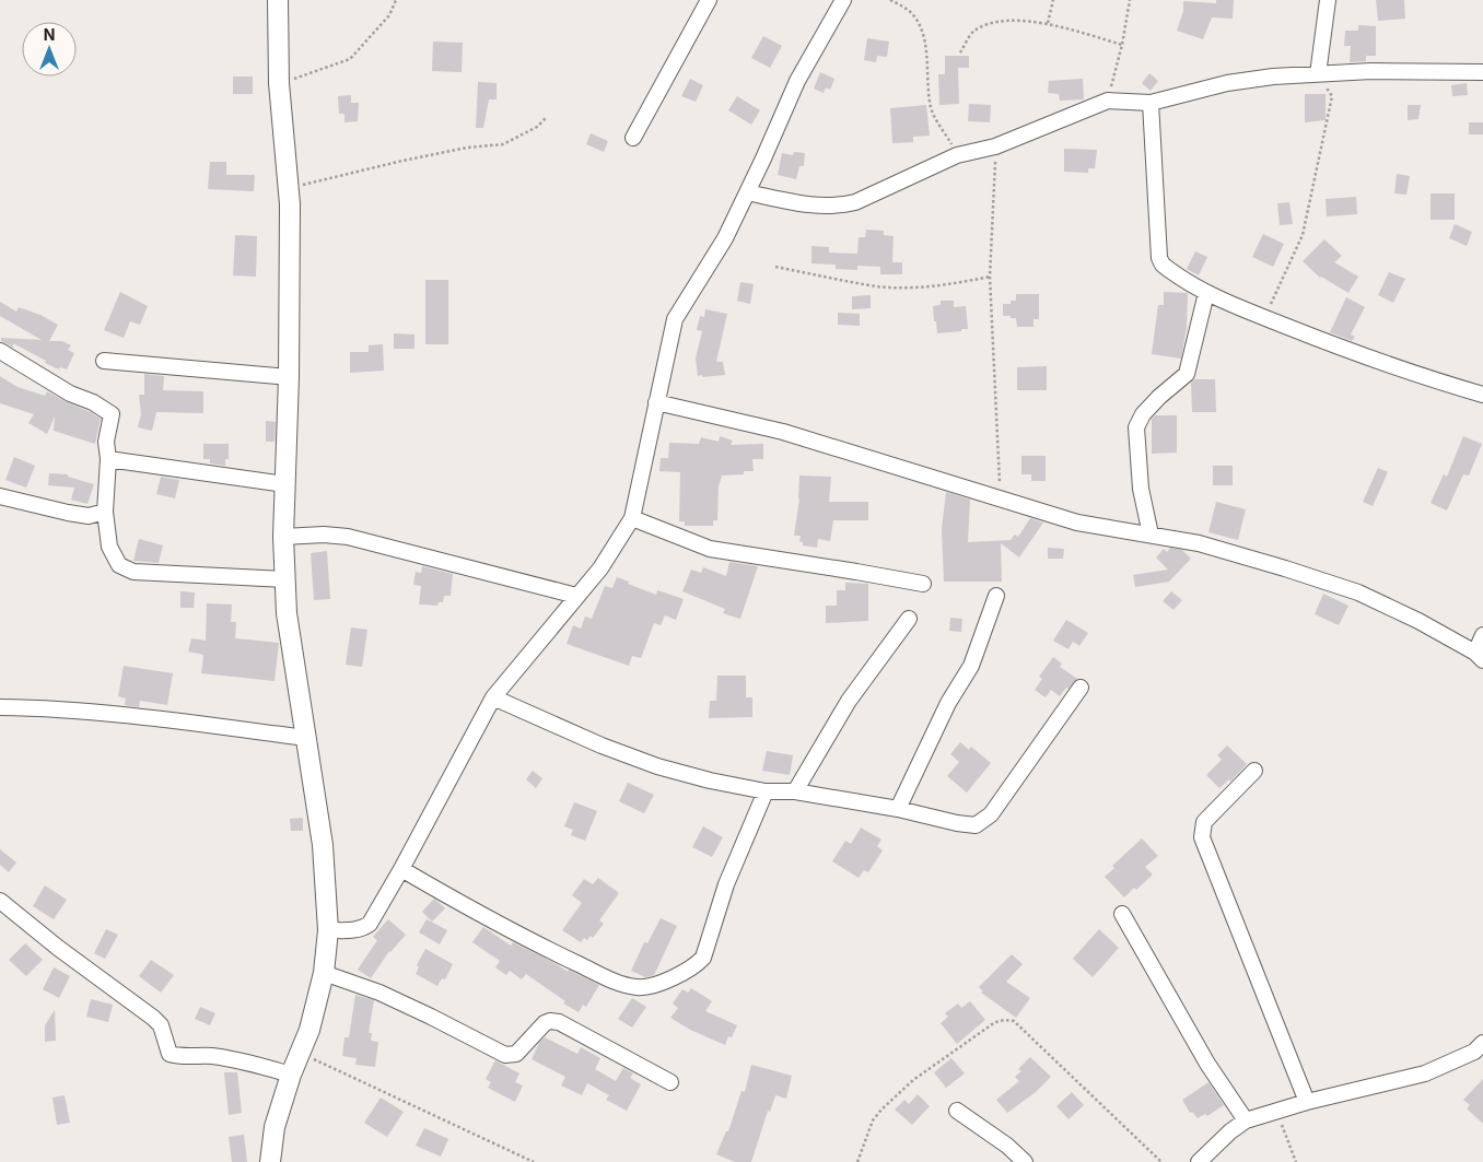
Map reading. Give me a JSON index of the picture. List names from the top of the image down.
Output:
{
  "north": "top"
}
